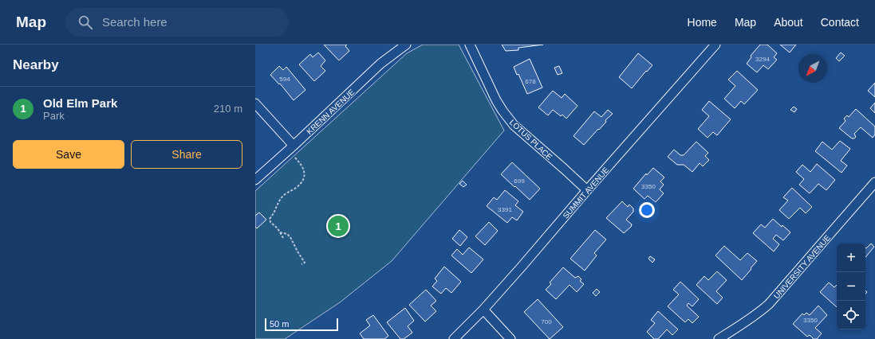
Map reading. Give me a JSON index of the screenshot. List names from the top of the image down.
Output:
{
  "streets": {
    "street": [
      "KRENN AVENUE",
      "LOTUS PLACE",
      "SUMMIT AVENUE",
      "UNIVERSITY AVENUE"
    ]
  },
  "crossings": [
    ["LOTUS PLACE", "SUMMIT AVENUE"]
  ],
  "house_numbers": [
    "3294",
    "594",
    "678",
    "699",
    "3350",
    "3391",
    "3350",
    "700"
  ],
  "scale_bar": "50 m",
  "north": "bottom left",
  "page": {
    "header": "Map",
    "search": "Search here",
    "nav": [
      "Home",
      "Map",
      "About",
      "Contact"
    ],
    "heading": "Nearby",
    "list": [
      {
        "mark": "1",
        "name": "Old Elm Park",
        "note": "Park",
        "value": "210 m"
      }
    ],
    "buttons": ["Save", "Share"],
    "pins": "1",
    "map_buttons": ["+", "−"],
    "scale": "50 m"
  }
}
